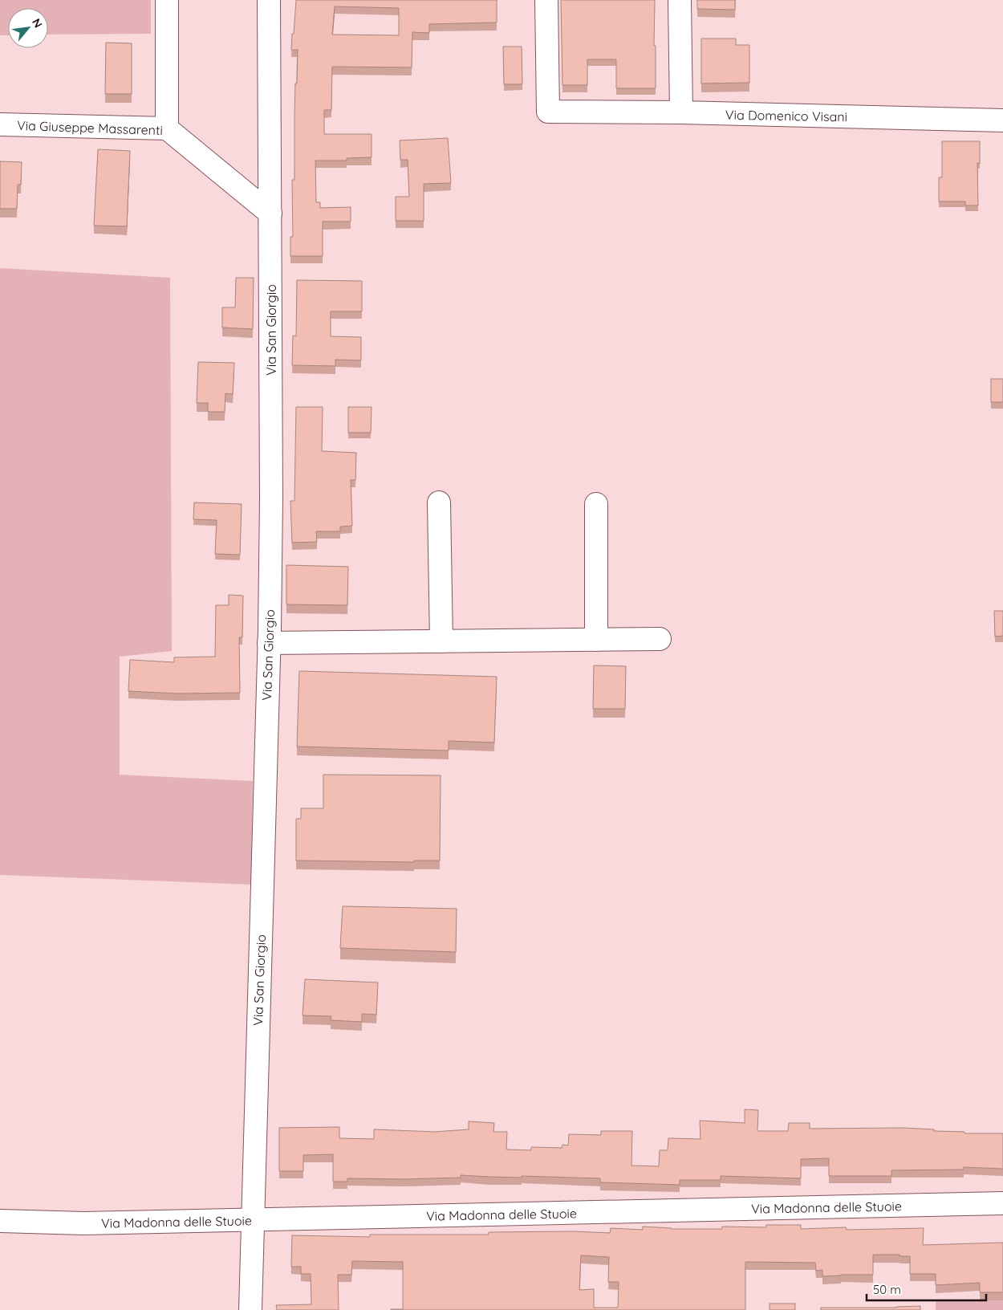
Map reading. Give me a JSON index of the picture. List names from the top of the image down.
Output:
{
  "streets": {
    "street": [
      "Via Domenico Visani",
      "Via Giuseppe Massarenti",
      "Via San Giorgio",
      "Via Madonna delle Stuoie"
    ]
  },
  "crossings": [
    ["Via Giuseppe Massarenti", "Via San Giorgio"],
    ["Via San Giorgio", "Via Madonna delle Stuoie"]
  ],
  "scale_bar": "50 m",
  "north": "top right"
}
